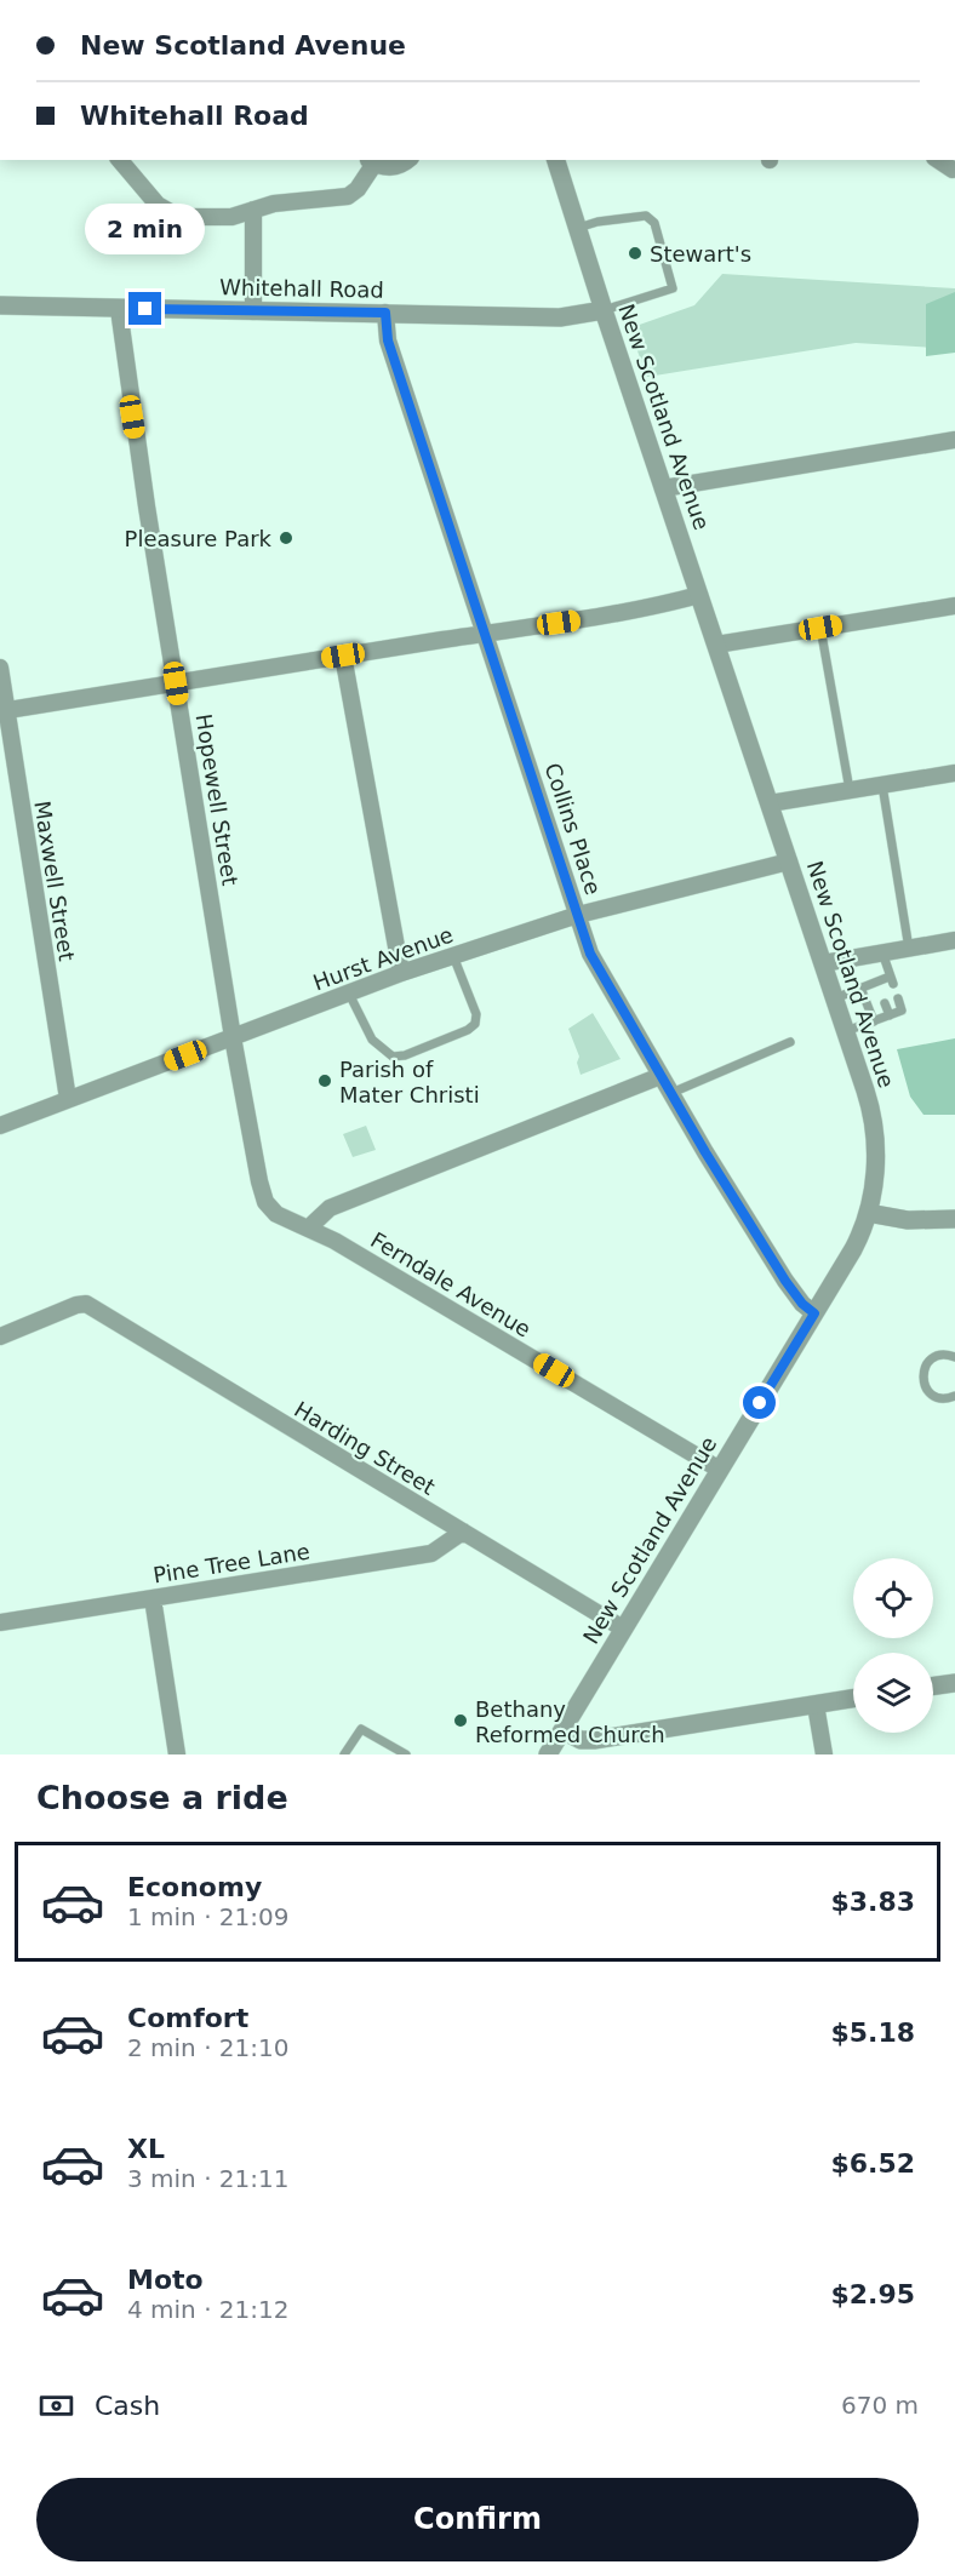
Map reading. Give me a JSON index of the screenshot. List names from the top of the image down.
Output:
{
  "streets": {
    "street": [
      "Whitehall Road",
      "New Scotland Avenue",
      "Hopewell Street",
      "Collins Place",
      "Maxwell Street",
      "Hurst Avenue",
      "Ferndale Avenue",
      "Harding Street",
      "Pine Tree Lane"
    ]
  },
  "crossings": [
    ["Whitehall Road", "New Scotland Avenue"],
    ["Whitehall Road", "Hopewell Street"],
    ["Whitehall Road", "Collins Place"],
    ["New Scotland Avenue", "Collins Place"],
    ["New Scotland Avenue", "Hurst Avenue"],
    ["New Scotland Avenue", "Ferndale Avenue"],
    ["New Scotland Avenue", "Harding Street"],
    ["Hopewell Street", "Hurst Avenue"],
    ["Hopewell Street", "Ferndale Avenue"],
    ["Collins Place", "Hurst Avenue"],
    ["Maxwell Street", "Hurst Avenue"],
    ["Harding Street", "Pine Tree Lane"]
  ],
  "places": [
    "Stewart's",
    "Pleasure Park",
    "Parish of Mater Christi",
    "Bethany Reformed Church"
  ],
  "page": {
    "banner": ["New Scotland Avenue", "Whitehall Road"],
    "bubble": "2 min",
    "heading": "Choose a ride",
    "list": [
      {
        "name": "Economy",
        "note": "1 min · 21:09",
        "value": "$3.83"
      },
      {
        "name": "Comfort",
        "note": "2 min · 21:10",
        "value": "$5.18"
      },
      {
        "name": "XL",
        "note": "3 min · 21:11",
        "value": "$6.52"
      },
      {
        "name": "Moto",
        "note": "4 min · 21:12",
        "value": "$2.95"
      }
    ],
    "pay": ["Cash", "670 m"],
    "buttons": "Confirm"
  }
}
